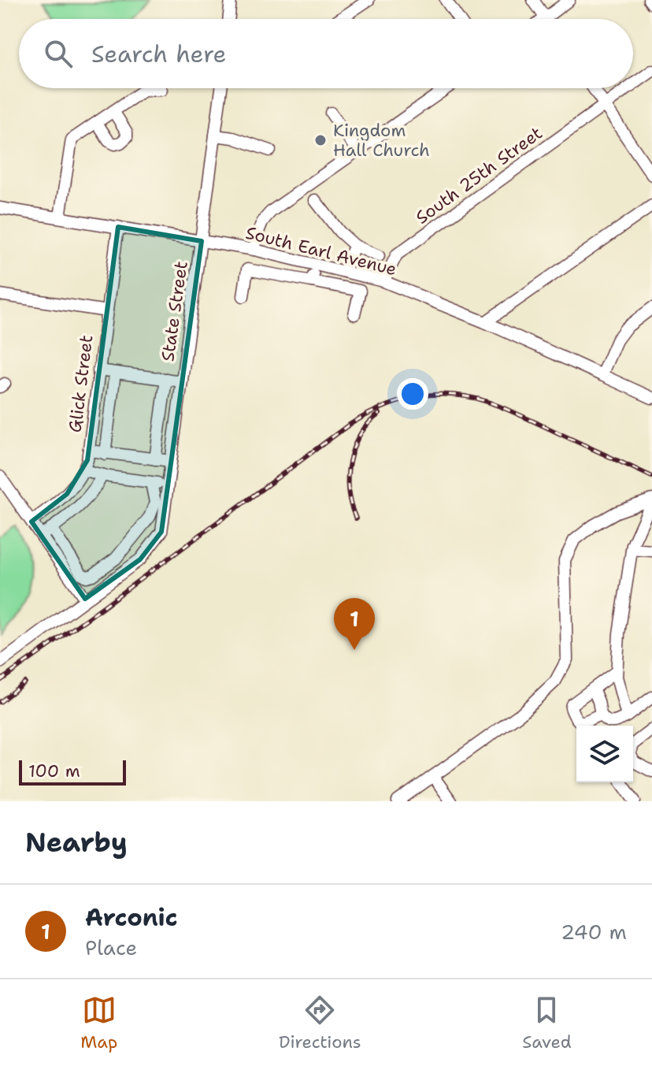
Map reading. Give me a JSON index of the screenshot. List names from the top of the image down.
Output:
{
  "streets": {
    "street": [
      "South 25th Street",
      "South Earl Avenue",
      "State Street",
      "Glick Street"
    ]
  },
  "crossings": [
    ["South 25th Street", "South Earl Avenue"],
    ["South Earl Avenue", "State Street"],
    ["South Earl Avenue", "Glick Street"]
  ],
  "places": ["Kingdom Hall Church"],
  "scale_bar": "100 m",
  "page": {
    "search": "Search here",
    "pins": "1",
    "scale": "100 m",
    "heading": "Nearby",
    "list": [
      {
        "mark": "1",
        "name": "Arconic",
        "note": "Place",
        "value": "240 m"
      }
    ],
    "nav": ["Map", "Directions", "Saved"]
  }
}
